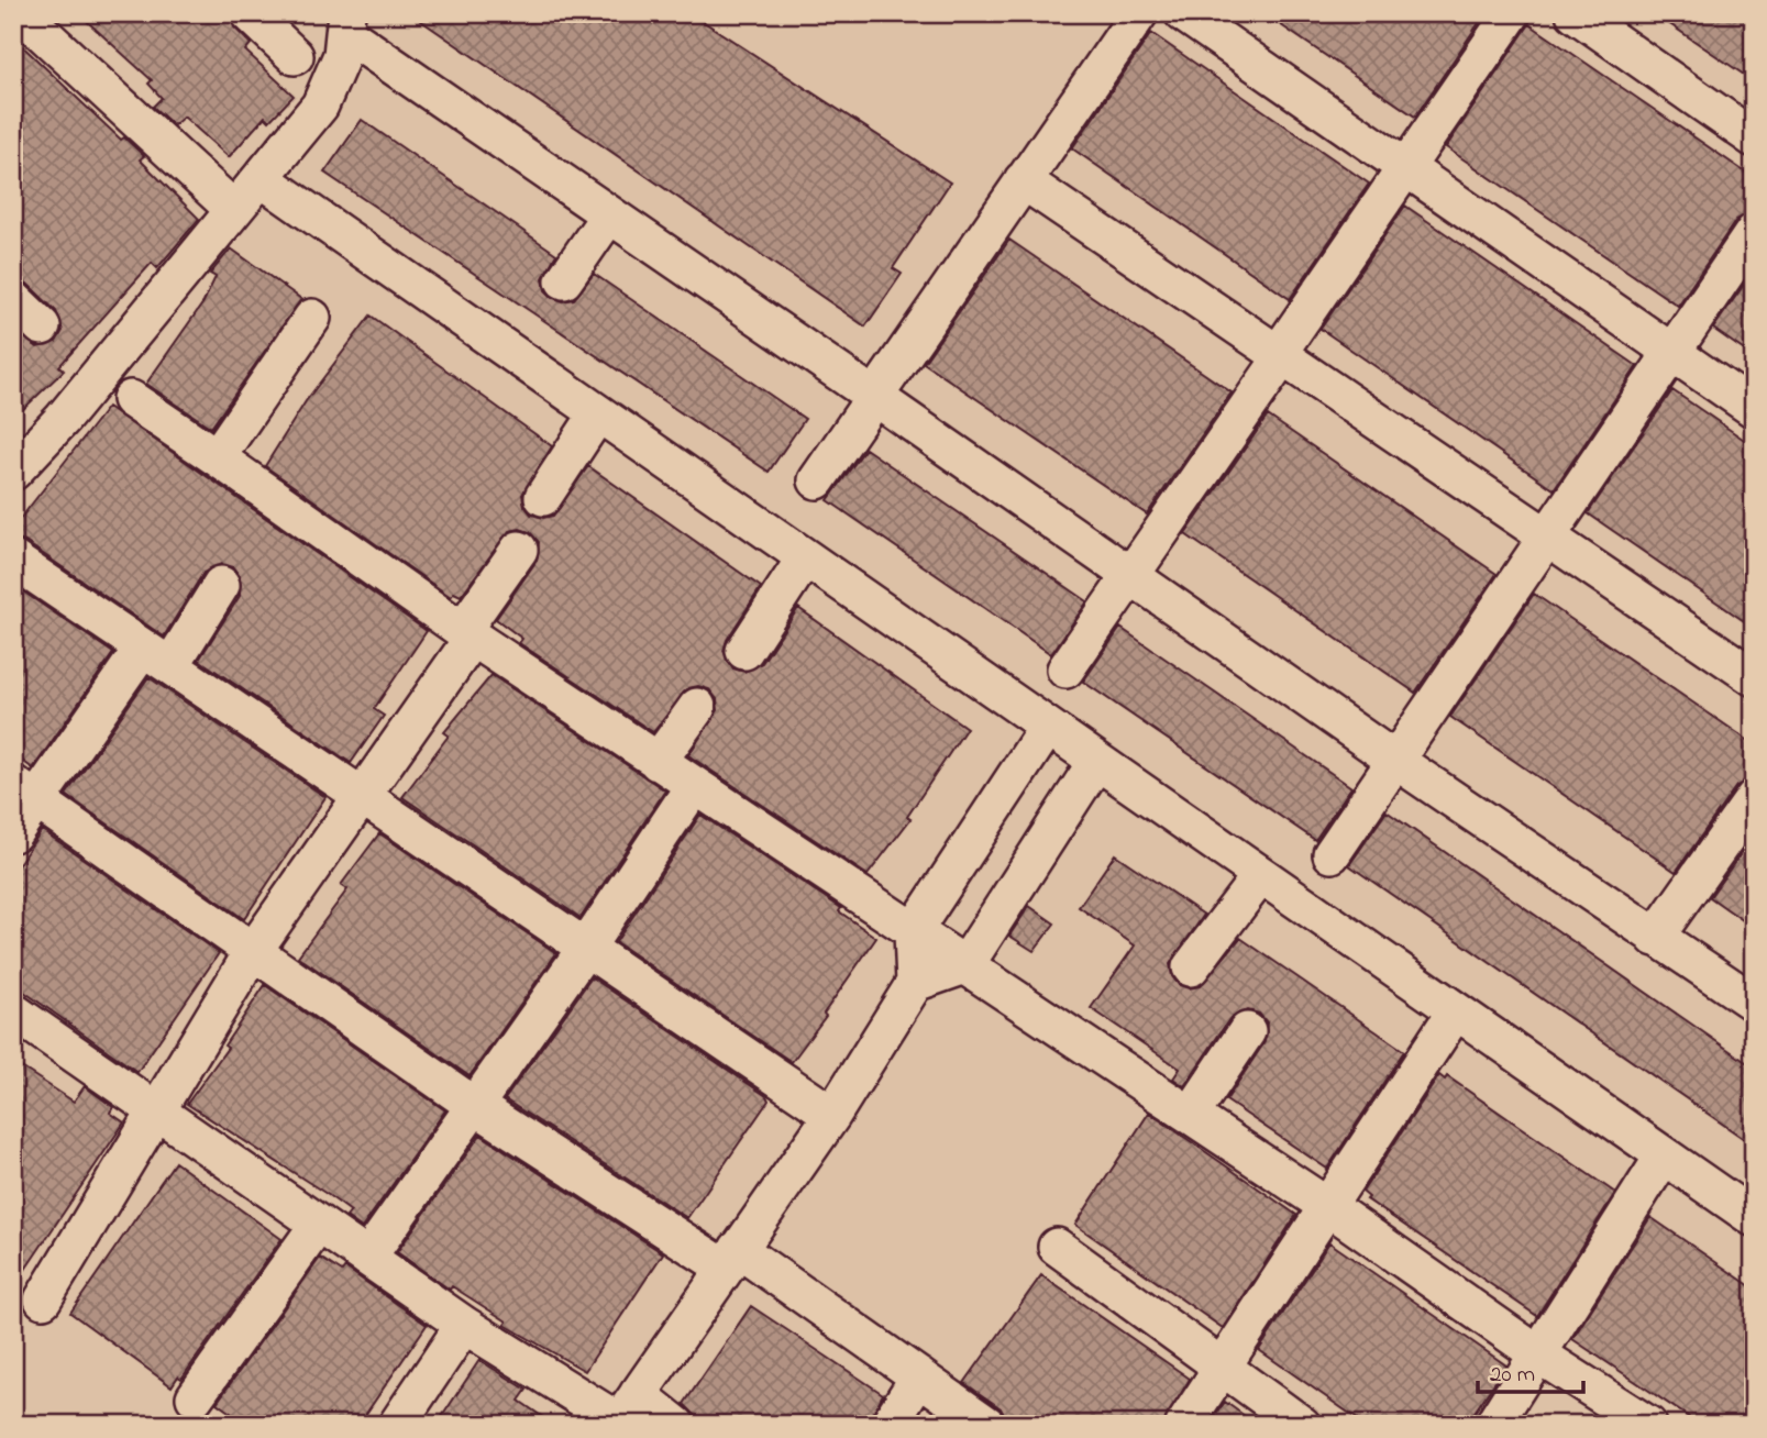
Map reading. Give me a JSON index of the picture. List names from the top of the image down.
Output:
{
  "scale_bar": "20 m"
}
